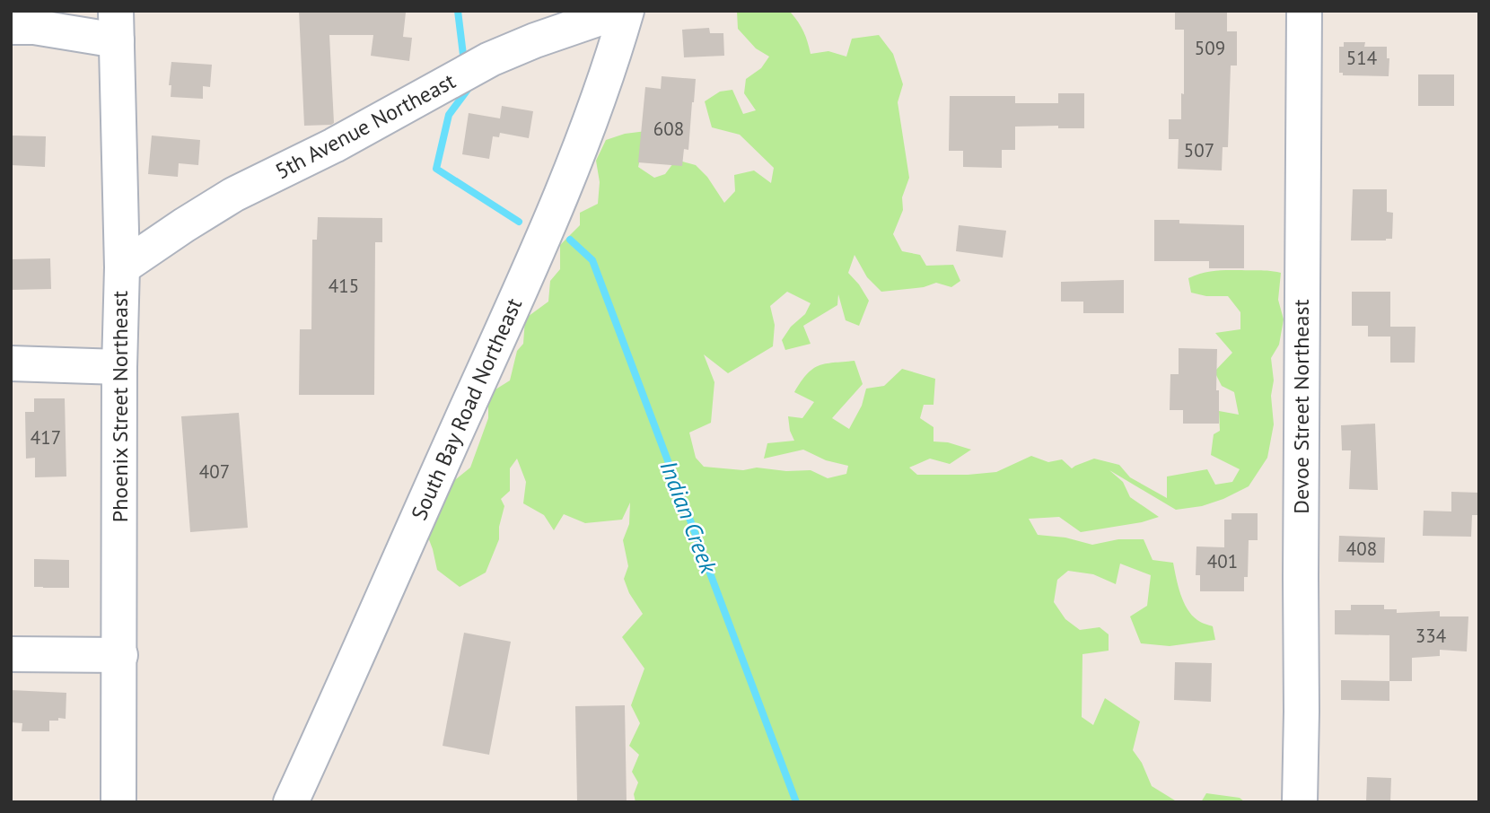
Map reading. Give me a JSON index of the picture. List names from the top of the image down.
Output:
{
  "streets": {
    "street": [
      "5th Avenue Northeast",
      "Phoenix Street Northeast",
      "Devoe Street Northeast",
      "South Bay Road Northeast"
    ]
  },
  "crossings": [
    ["5th Avenue Northeast", "Phoenix Street Northeast"]
  ],
  "water": ["Indian Creek"],
  "house_numbers": [
    "509",
    "514",
    "608",
    "507",
    "415",
    "417",
    "407",
    "408",
    "401",
    "334"
  ]
}
